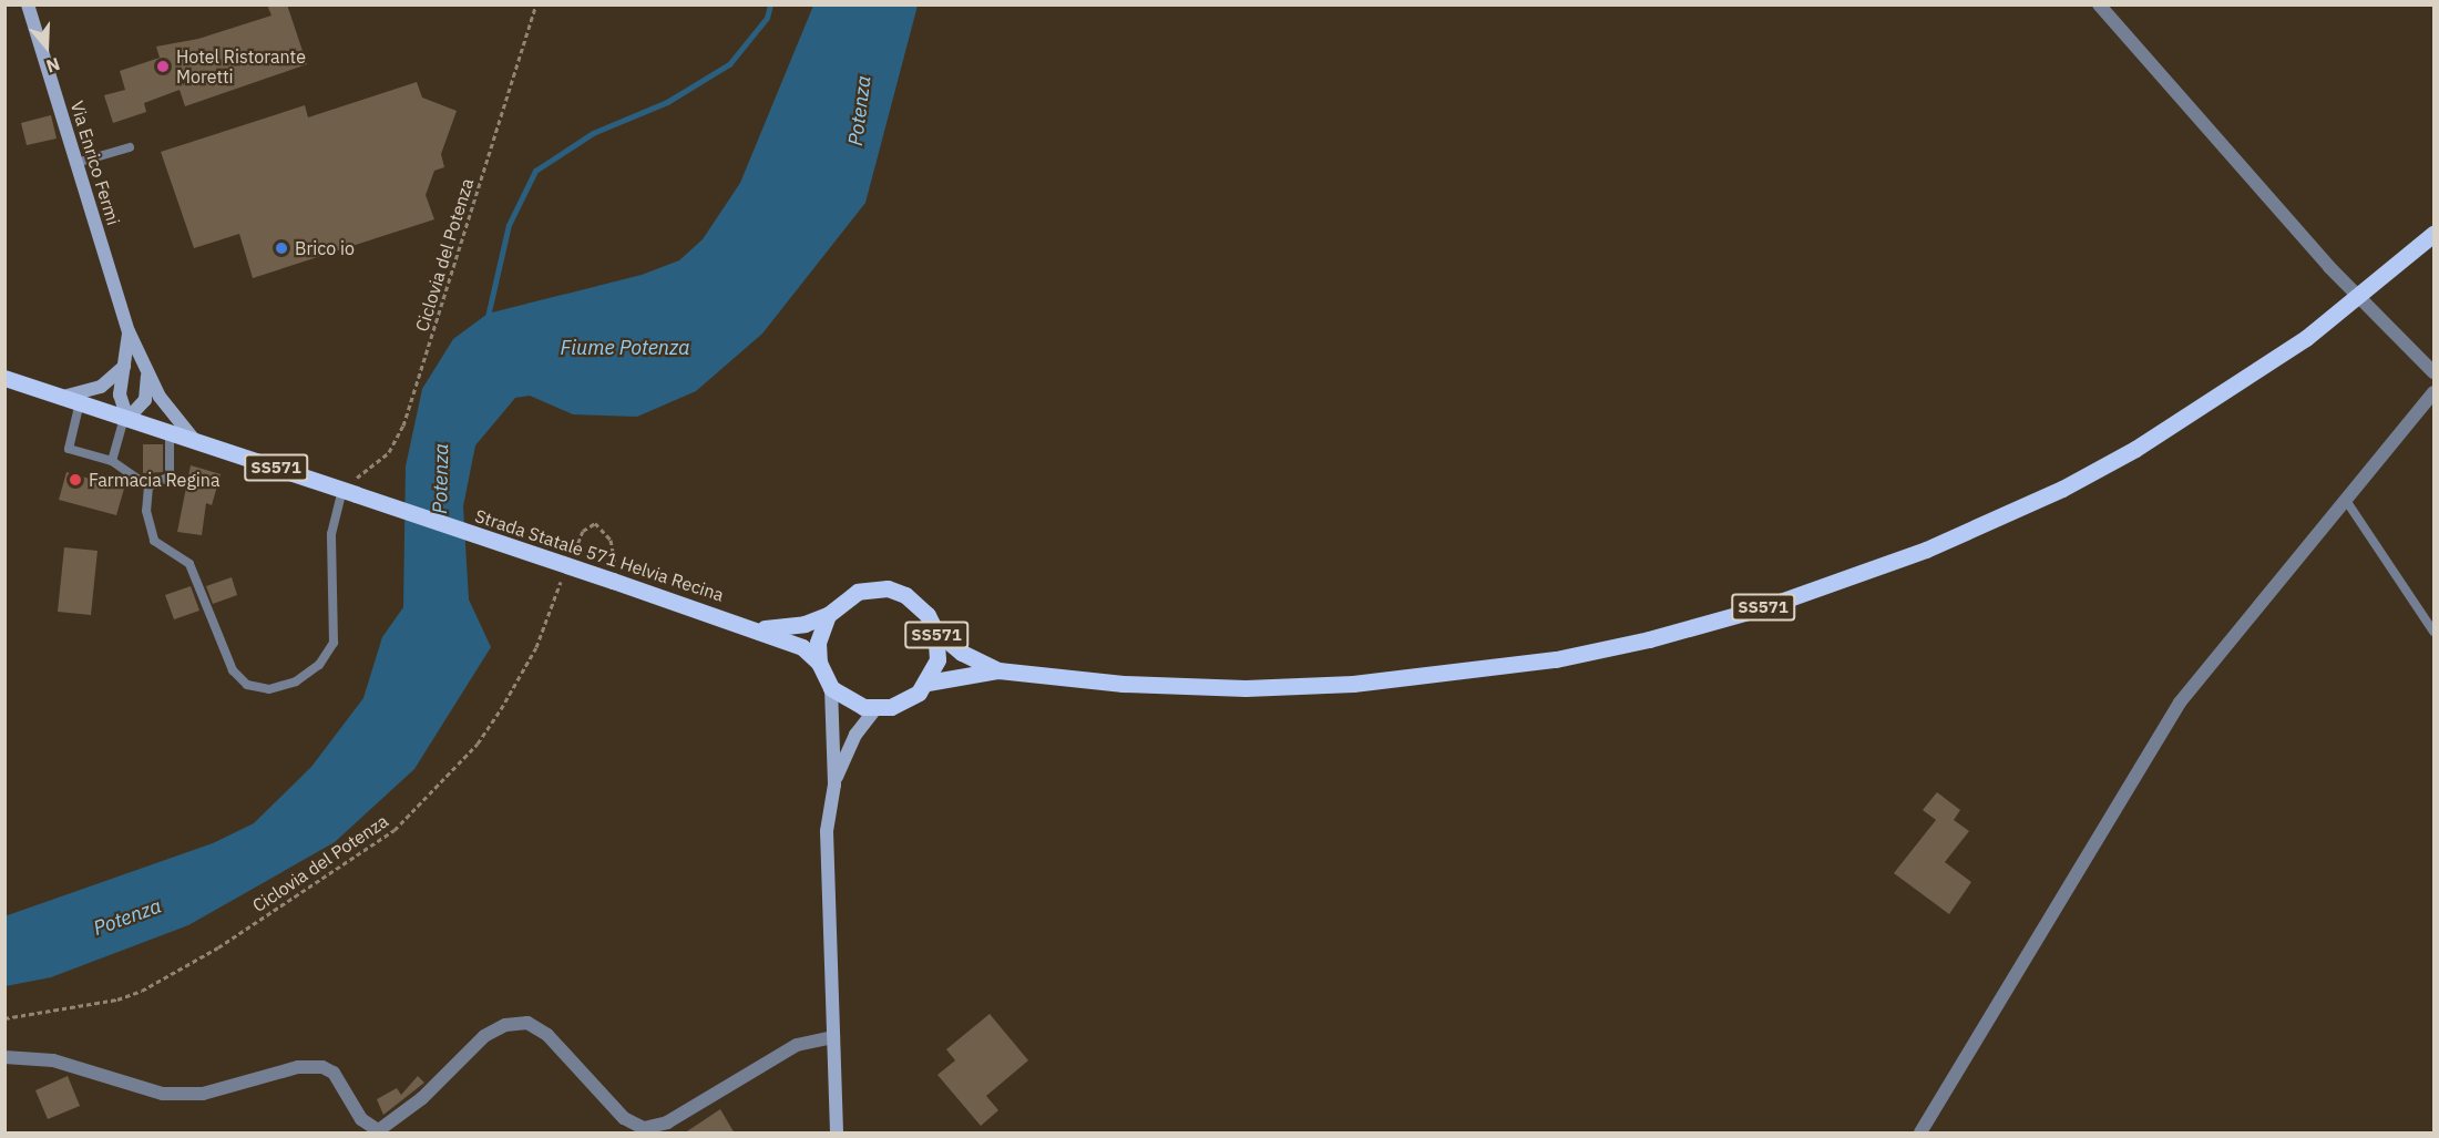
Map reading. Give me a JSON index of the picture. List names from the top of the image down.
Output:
{
  "streets": {
    "main road": ["Via Enrico Fermi", "SS571", "Strada Statale 571 Helvia Recina"],
    "path": ["Ciclovia del Potenza"]
  },
  "crossings": [
    ["Via Enrico Fermi", "SS571"],
    ["Via Enrico Fermi", "Strada Statale 571 Helvia Recina"],
    ["Ciclovia del Potenza", "Strada Statale 571 Helvia Recina"],
    ["SS571", "Strada Statale 571 Helvia Recina"]
  ],
  "water": ["Potenza", "Fiume Potenza"],
  "places": ["Hotel Ristorante Moretti", "Brico io", "Farmacia Regina"],
  "north": "bottom"
}
